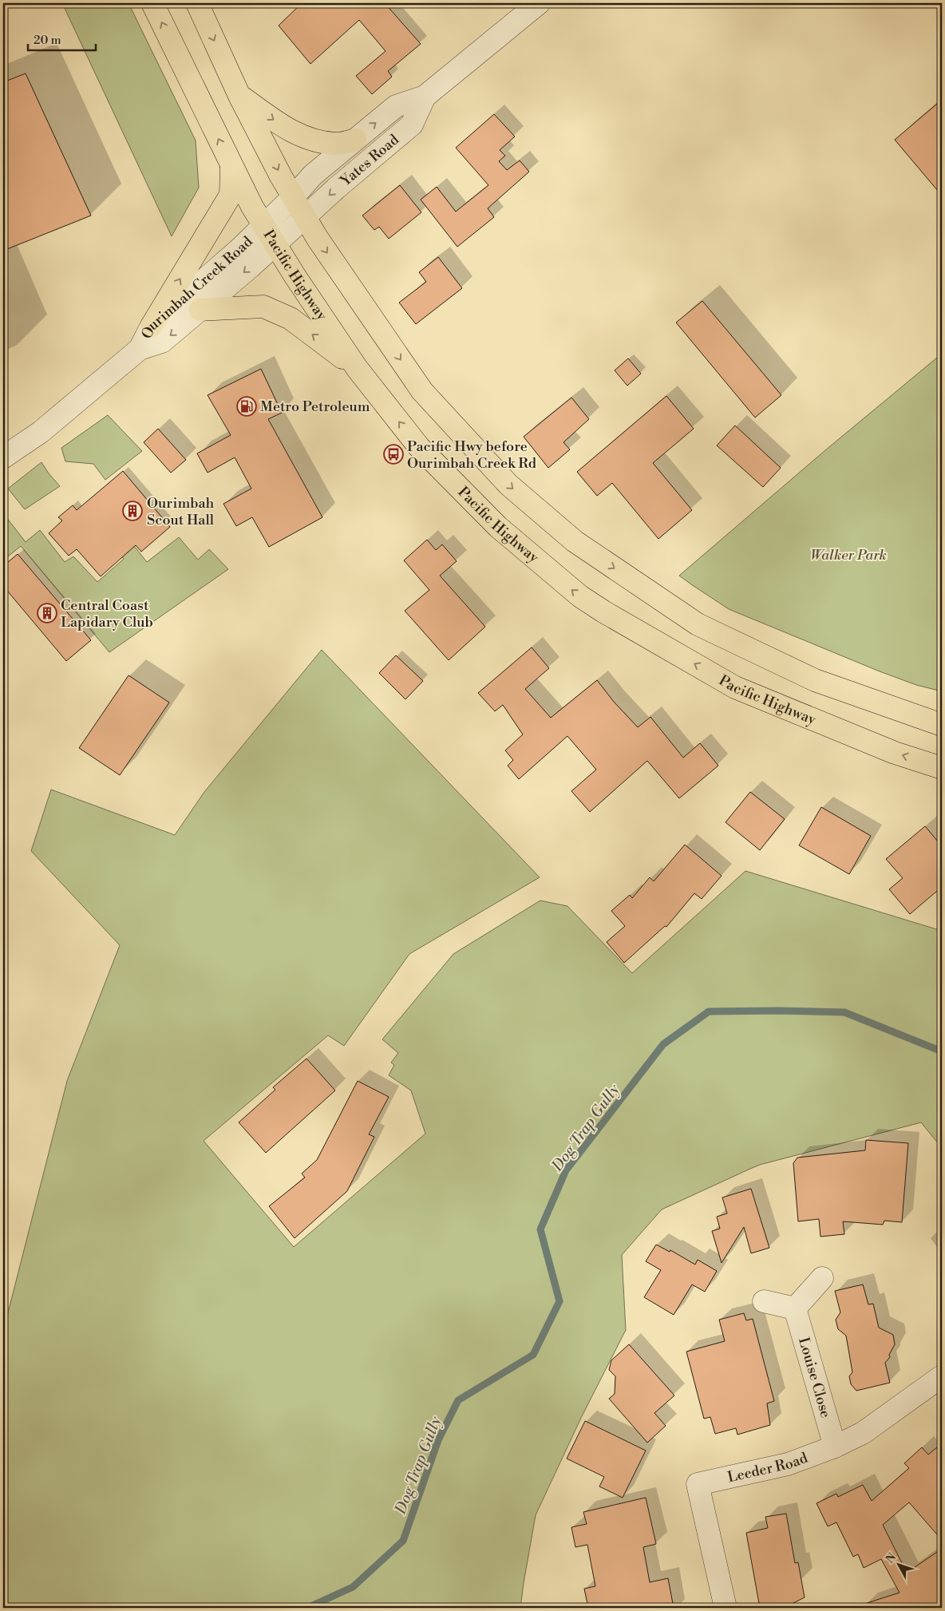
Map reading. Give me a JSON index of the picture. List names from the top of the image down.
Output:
{
  "streets": {
    "main road": ["Pacific Highway"],
    "street": [
      "Yates Road",
      "Ourimbah Creek Road",
      "Louise Close",
      "Leeder Road"
    ]
  },
  "crossings": [
    ["Yates Road", "Ourimbah Creek Road"],
    ["Pacific Highway", "Ourimbah Creek Road"],
    ["Louise Close", "Leeder Road"]
  ],
  "water": ["Dog Trap Gully"],
  "parks": ["Walker Park"],
  "places": {
    "fuel station": ["Metro Petroleum"],
    "bus stop": ["Pacific Hwy before Ourimbah Creek Rd"],
    "building": ["Ourimbah Scout Hall", "Central Coast Lapidary Club"]
  },
  "scale_bar": "20 m",
  "north": "top left"
}
